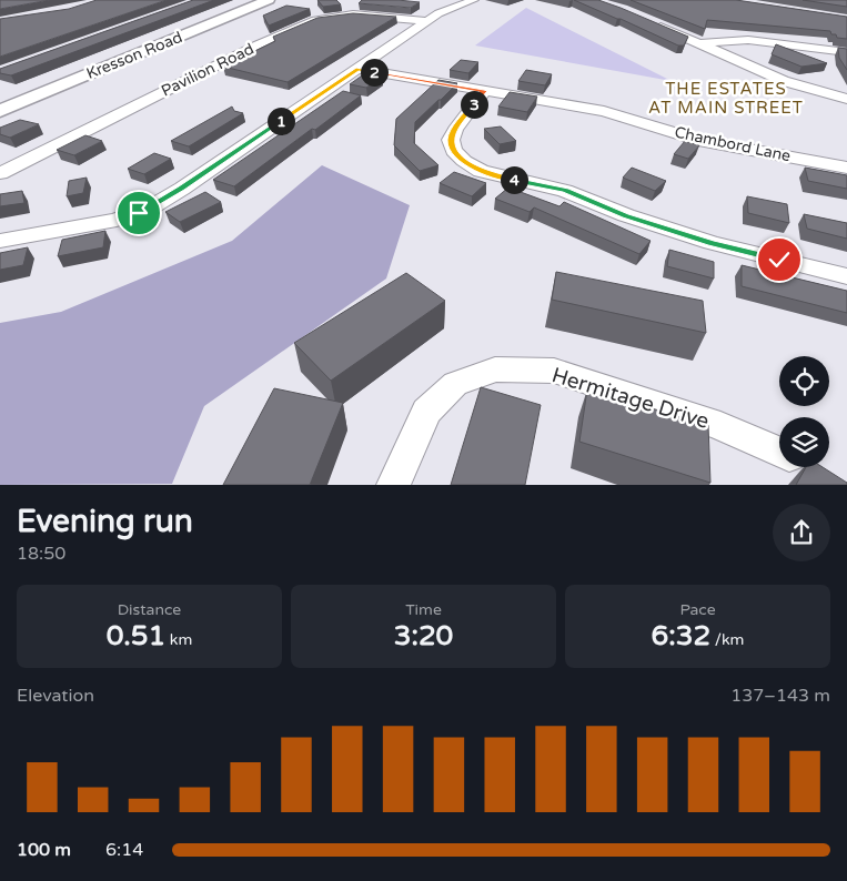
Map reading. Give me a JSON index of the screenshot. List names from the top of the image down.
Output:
{
  "streets": {
    "main road": ["Kresson Road"],
    "street": ["Pavilion Road", "Chambord Lane", "Hermitage Drive"]
  },
  "districts": ["THE ESTATES AT MAIN STREET"],
  "page": {
    "pins": [
      "2",
      "3",
      "1",
      "4"
    ],
    "heading": ["Evening run", "18:50"],
    "stats": [
      ["Distance", "0.51 km"],
      ["Time", "3:20"],
      ["Pace", "6:32 /km"]
    ],
    "chart": ["Elevation", "137–143 m"],
    "list": [
      {
        "name": "100 m",
        "note": "6:14"
      }
    ]
  }
}
